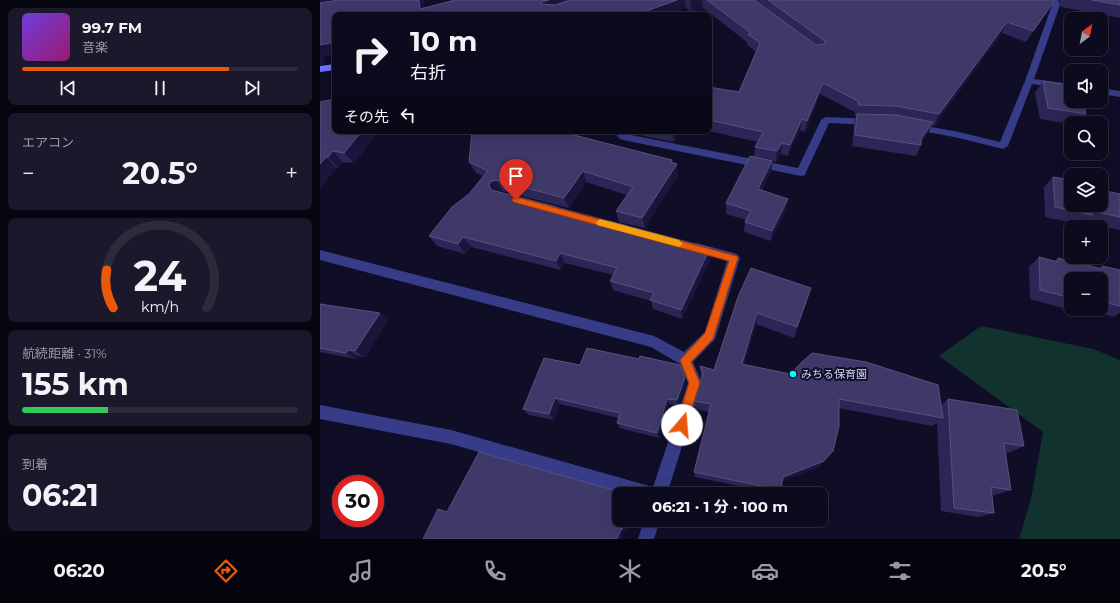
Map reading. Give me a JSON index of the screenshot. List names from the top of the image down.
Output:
{
  "places": ["みちる保育園"],
  "north": "top right",
  "page": {
    "map_buttons": ["+", "−"],
    "turn": ["10 m", "右折"],
    "song": ["99.7 FM", "音楽"],
    "then": "その先",
    "tile": [
      "エアコン",
      ["航続距離 · 31%", "155 km"],
      ["到着", "06:21"]
    ],
    "heat": ["−", "20.5°", "+"],
    "limit": "30",
    "trip": "06:21 · 1 分 · 100 m",
    "tabs": ["06:20", "20.5°"],
    "gauge": ["24", "km/h"]
  }
}
